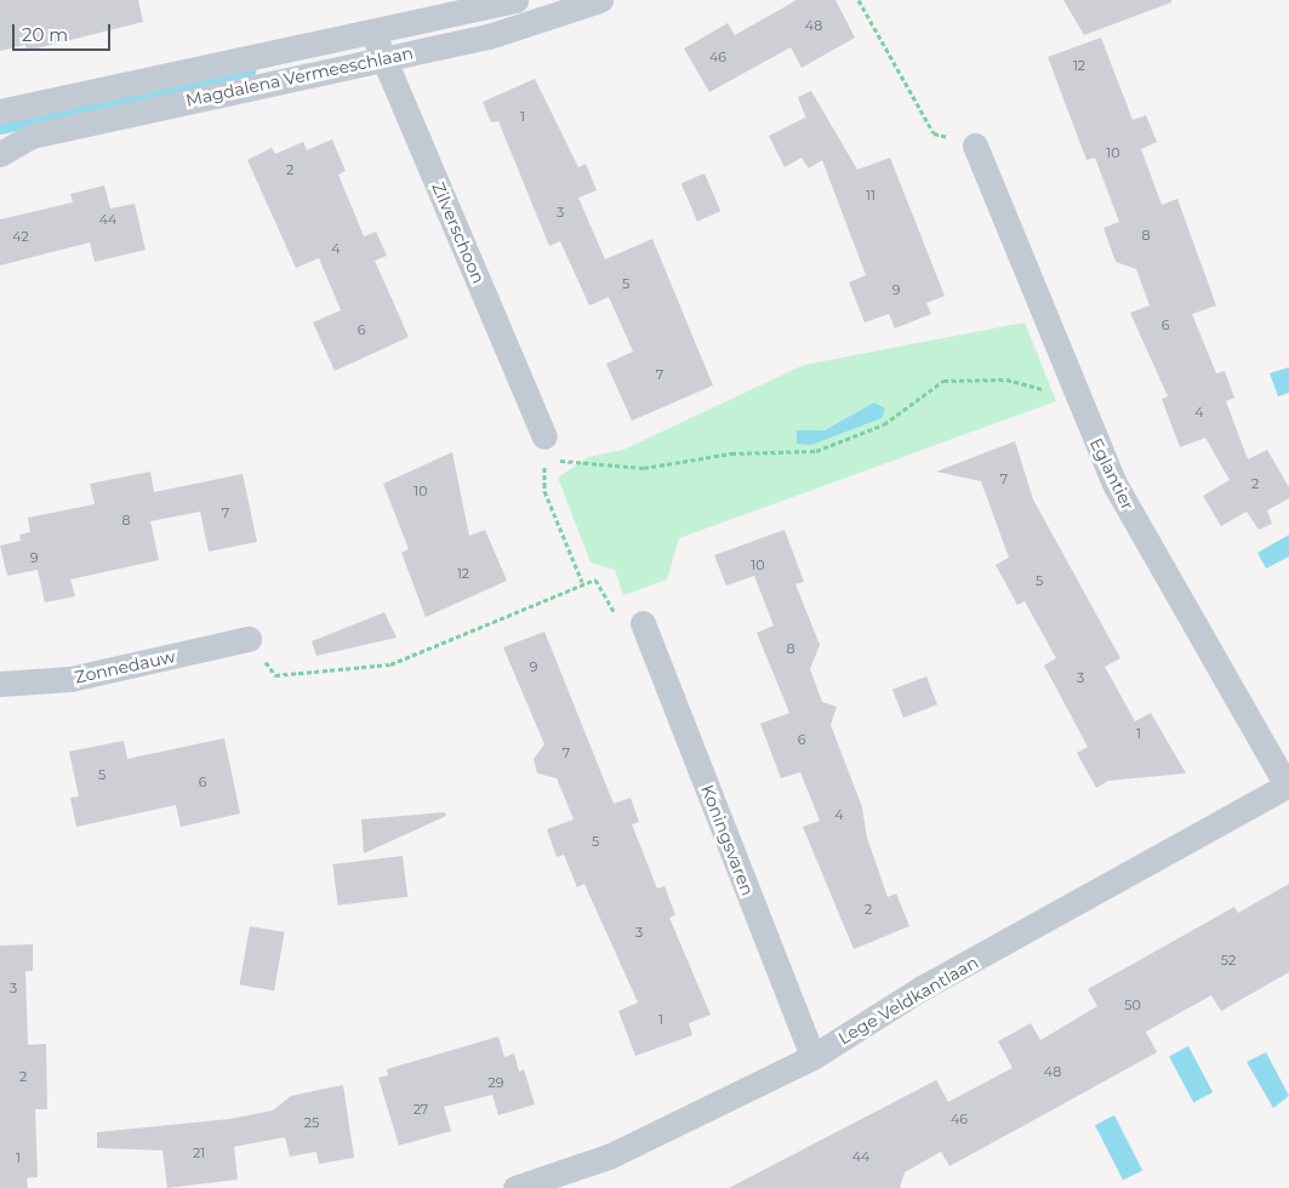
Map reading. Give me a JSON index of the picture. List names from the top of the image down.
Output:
{
  "streets": {
    "street": [
      "Magdalena Vermeeschlaan",
      "Zilverschoon",
      "Eglantier",
      "Zonnedauw",
      "Koningsvaren",
      "Lege Veldkantlaan"
    ]
  },
  "crossings": [
    ["Magdalena Vermeeschlaan", "Zilverschoon"],
    ["Eglantier", "Lege Veldkantlaan"],
    ["Koningsvaren", "Lege Veldkantlaan"]
  ],
  "house_numbers": [
    "48",
    "46",
    "12",
    "1",
    "10",
    "2",
    "11",
    "3",
    "44",
    "8",
    "42",
    "4",
    "5",
    "9",
    "6",
    "6",
    "7",
    "4",
    "7",
    "2",
    "10",
    "7",
    "8",
    "9",
    "10",
    "12",
    "5",
    "8",
    "9",
    "3",
    "1",
    "6",
    "7",
    "5",
    "6",
    "4",
    "5",
    "2",
    "3",
    "52",
    "3",
    "50",
    "1",
    "48",
    "2",
    "29",
    "27",
    "46",
    "25",
    "21",
    "44",
    "1"
  ],
  "scale_bar": "20 m"
}
